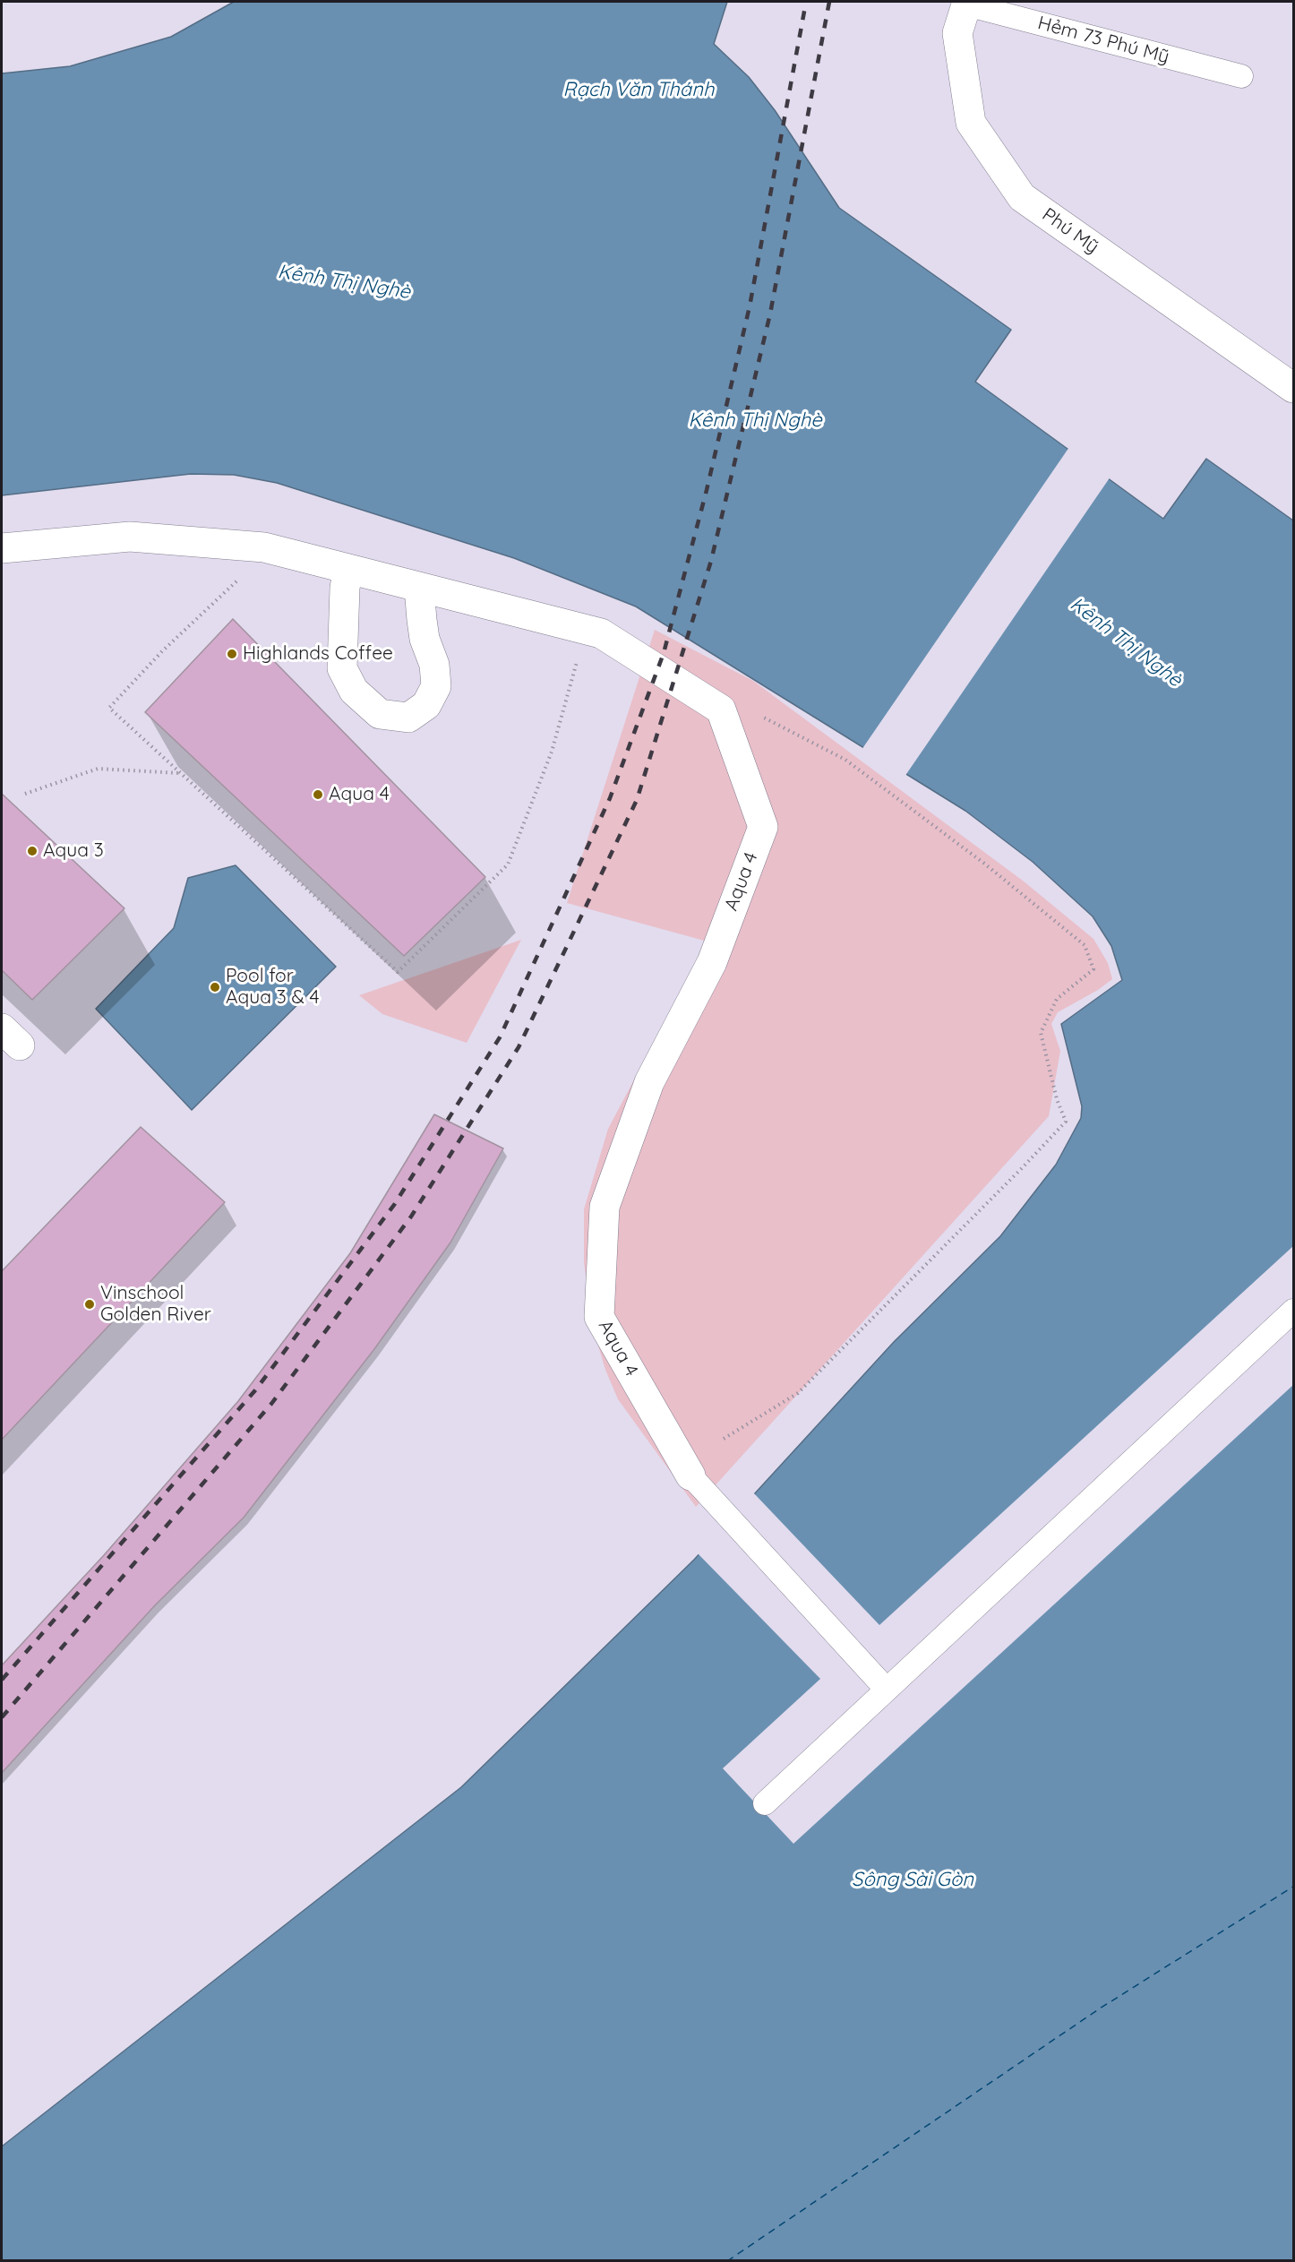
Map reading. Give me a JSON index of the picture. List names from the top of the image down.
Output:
{
  "streets": {
    "street": ["Phú Mỹ", "Aqua 4"],
    "lane": ["Hẻm 73 Phú Mỹ"]
  },
  "crossings": [
    ["Hẻm 73 Phú Mỹ", "Phú Mỹ"]
  ],
  "water": ["Rạch Văn Thánh", "Kênh Thị Nghè", "Sông Sài Gòn"],
  "places": [
    "Highlands Coffee",
    "Aqua 4",
    "Aqua 3",
    "Pool for Aqua 3 & 4",
    "Vinschool Golden River"
  ]
}
